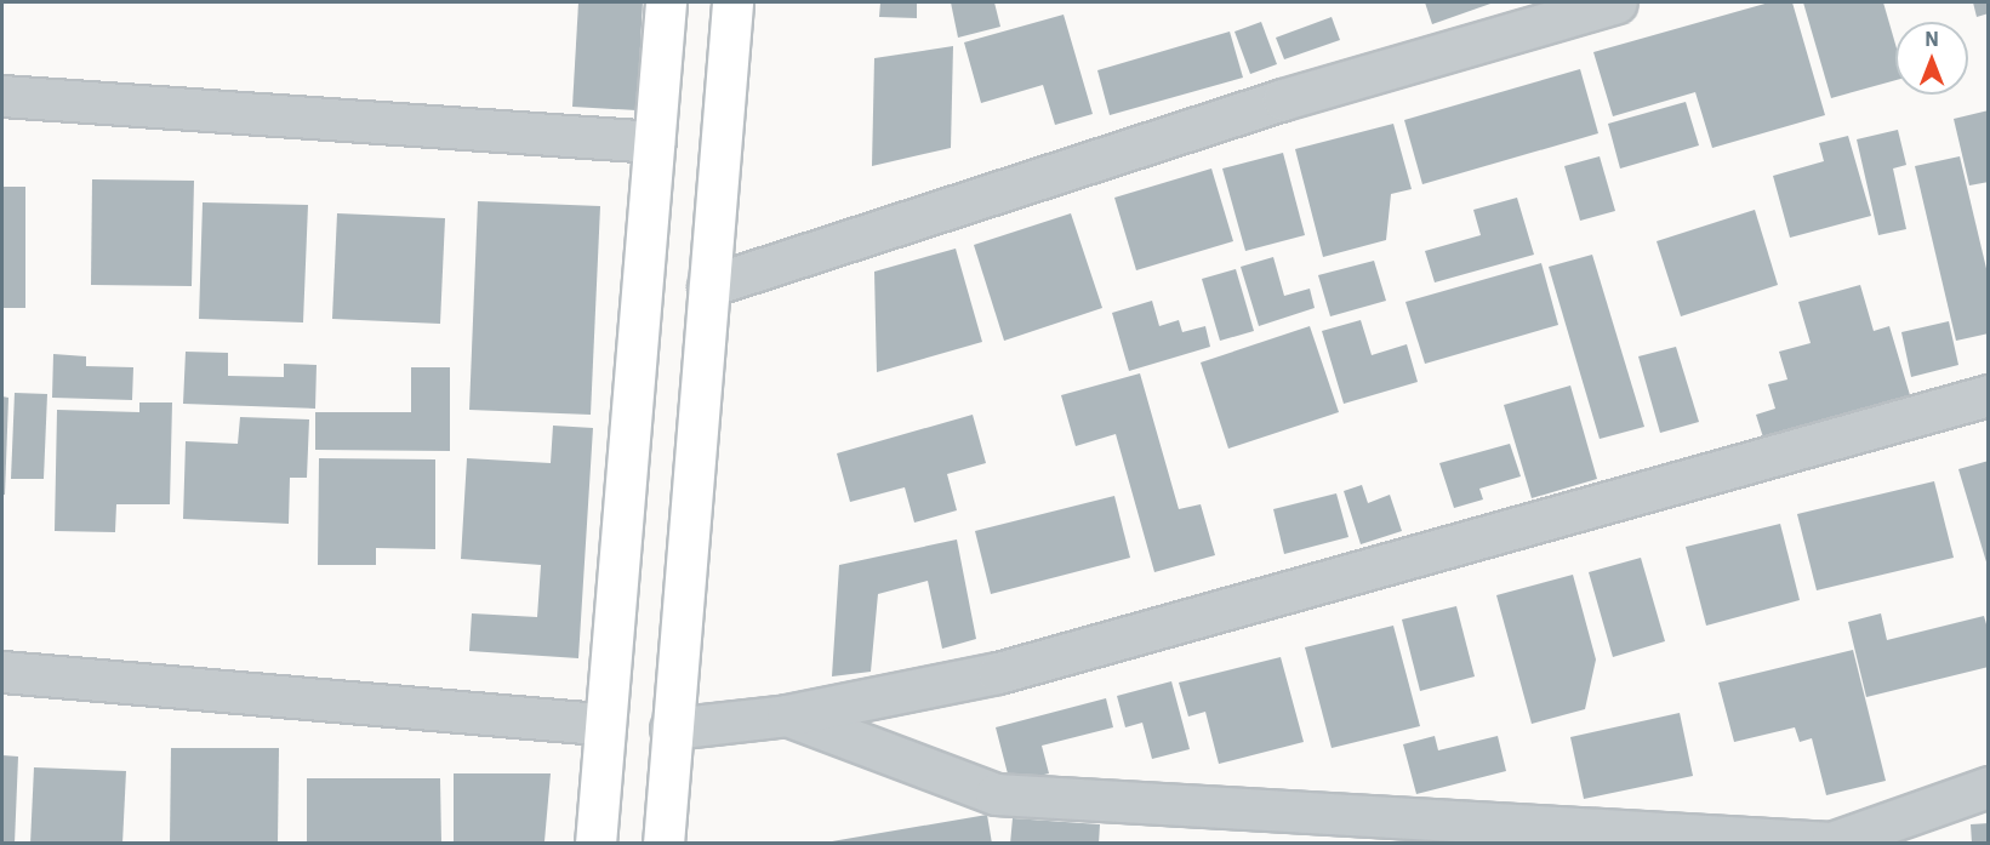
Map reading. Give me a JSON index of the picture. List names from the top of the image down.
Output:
{
  "north": "top"
}
